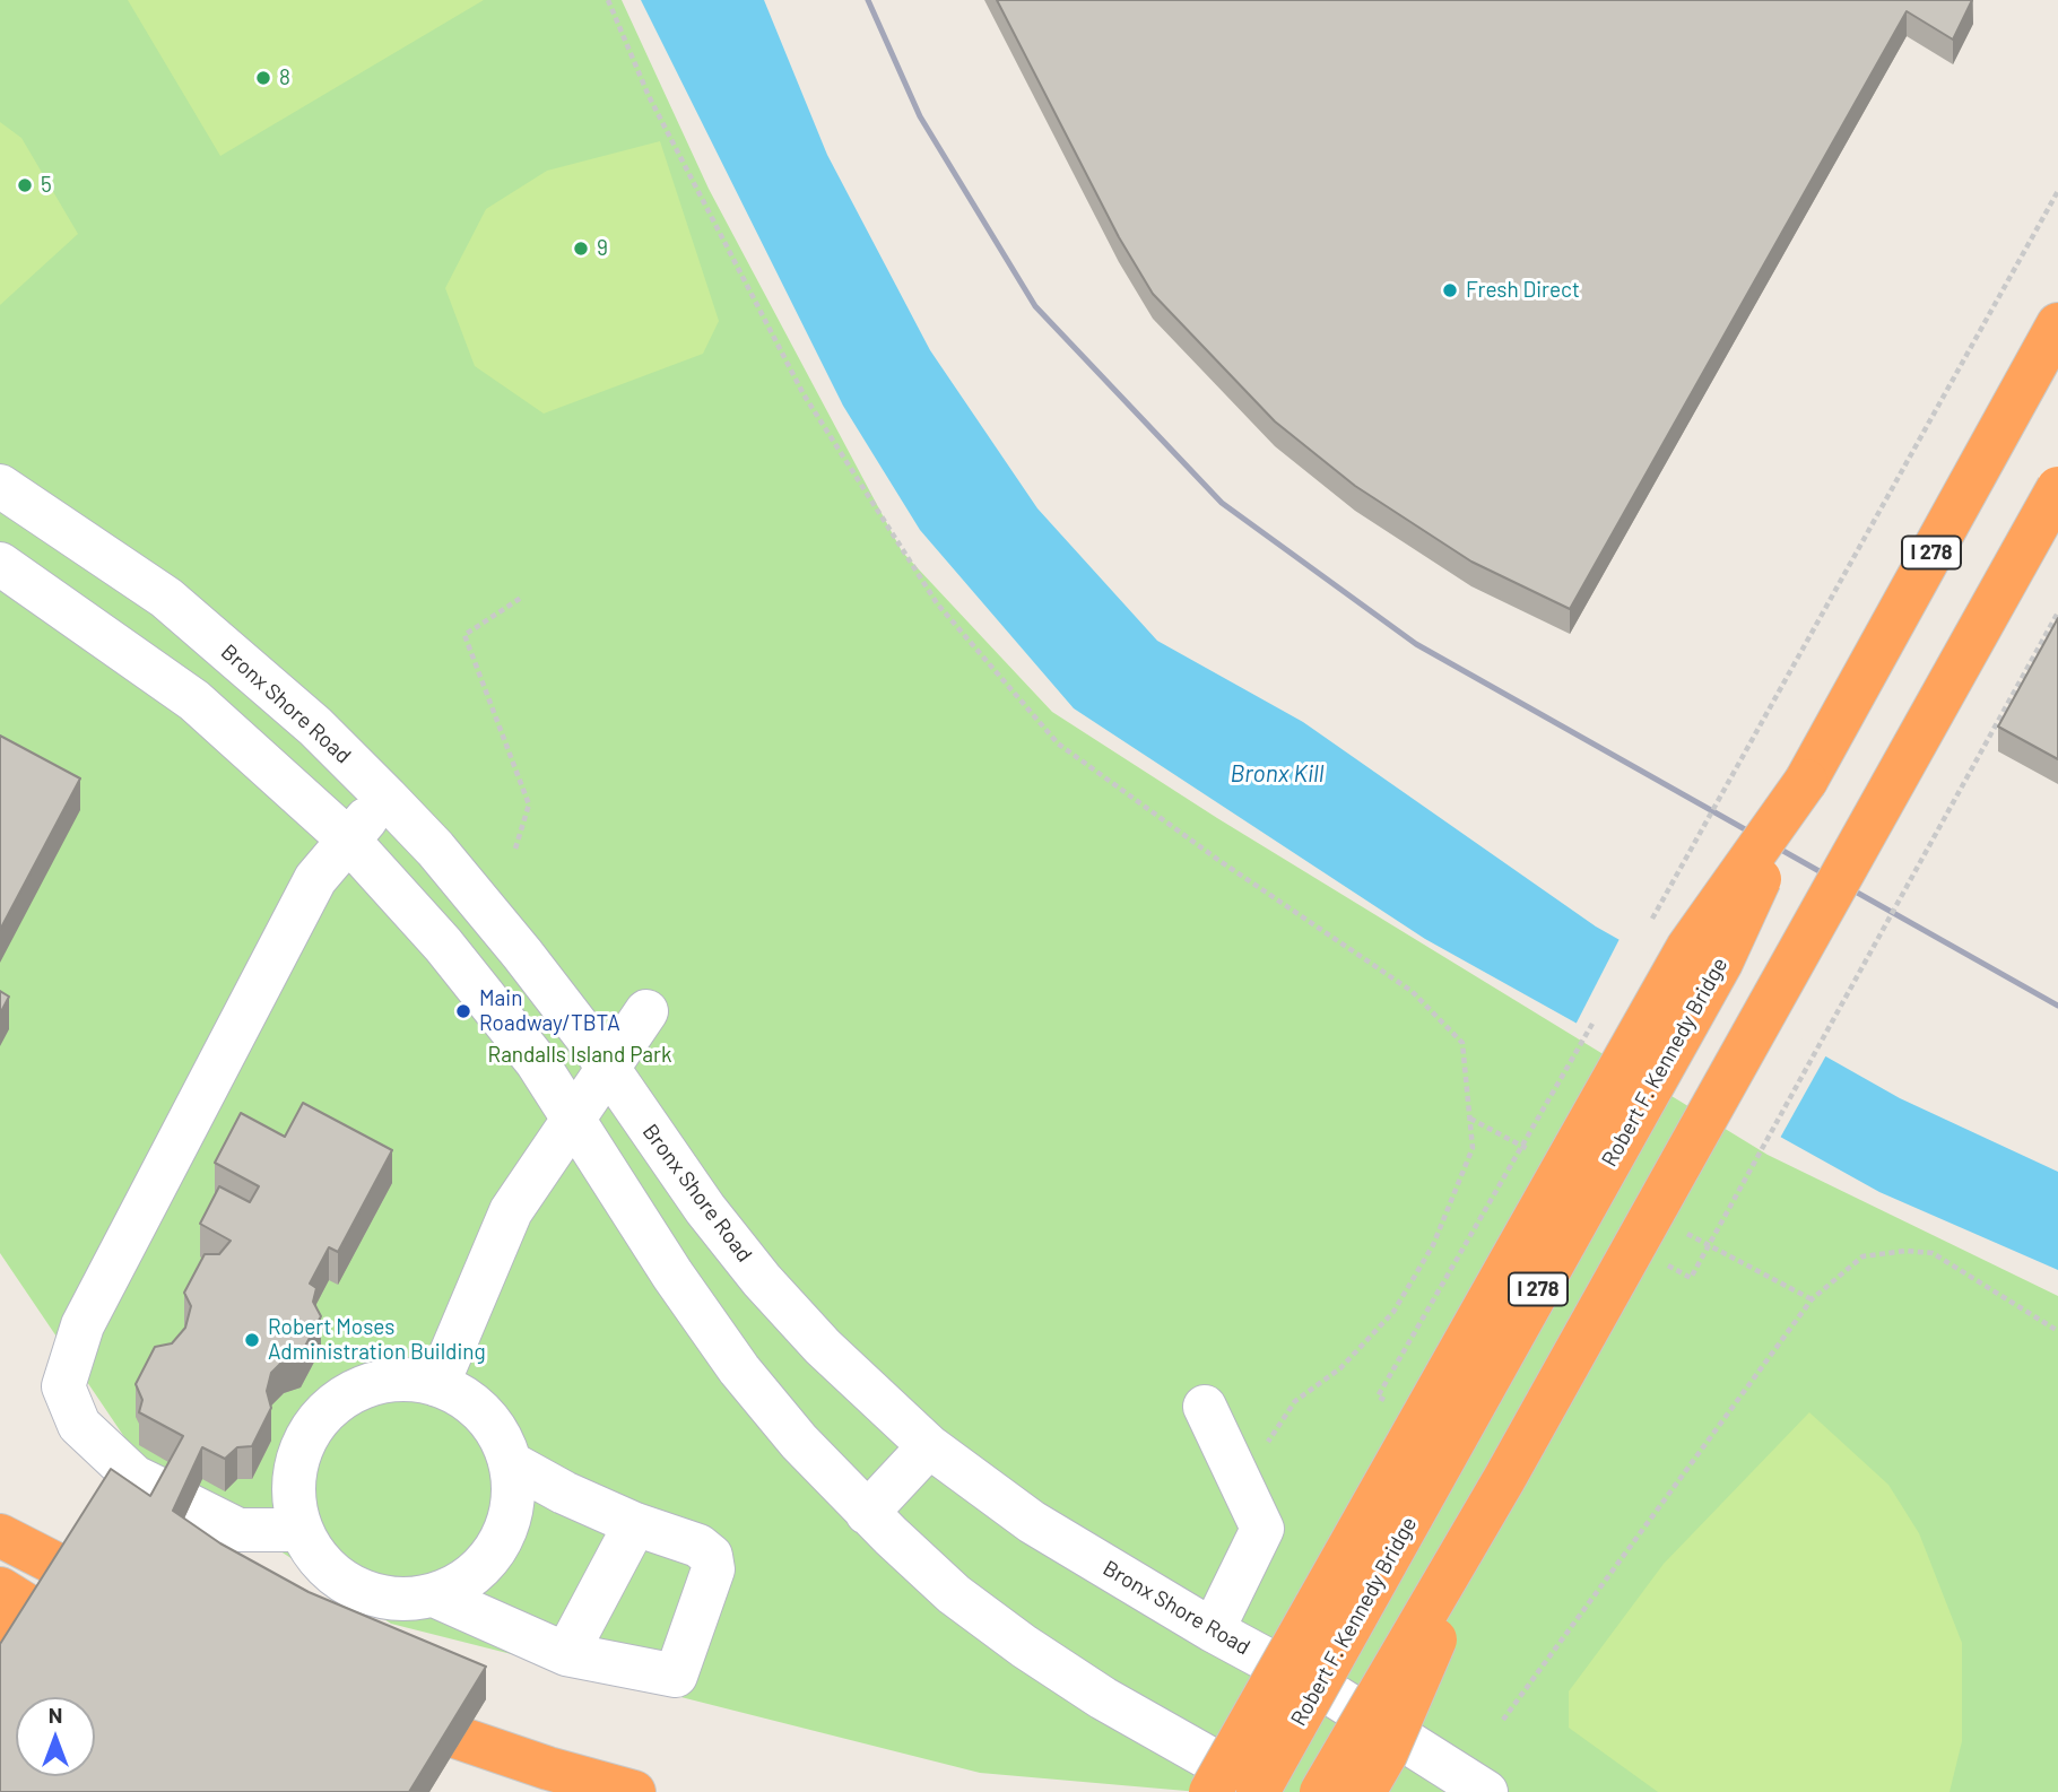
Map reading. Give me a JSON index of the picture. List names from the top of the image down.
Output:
{
  "streets": {
    "highway": ["I 278", "Robert F. Kennedy Bridge"],
    "street": ["Bronx Shore Road"]
  },
  "water": ["Bronx Kill"],
  "parks": ["Randalls Island Park"],
  "places": [
    "8",
    "5",
    "9",
    "Fresh Direct",
    "Main Roadway/TBTA",
    "Robert Moses Administration Building"
  ],
  "north": "top"
}
